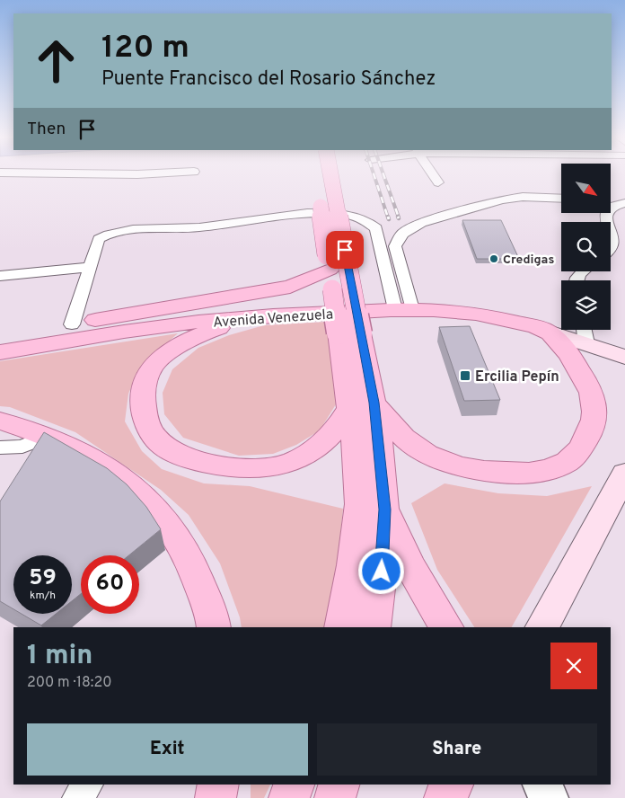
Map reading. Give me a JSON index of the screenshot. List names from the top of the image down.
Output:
{
  "streets": {
    "main road": ["Avenida Venezuela"]
  },
  "places": {
    "other": ["Credigas"],
    "transit": ["Ercilia Pepín"]
  },
  "north": "bottom right",
  "page": {
    "turn": ["120 m", "Puente Francisco del Rosario Sánchez"],
    "then": "Then",
    "speed": "59 km/h",
    "limit": "60",
    "heading": ["1 min", "200 m · 18:20"],
    "buttons": ["Exit", "Share"]
  }
}
